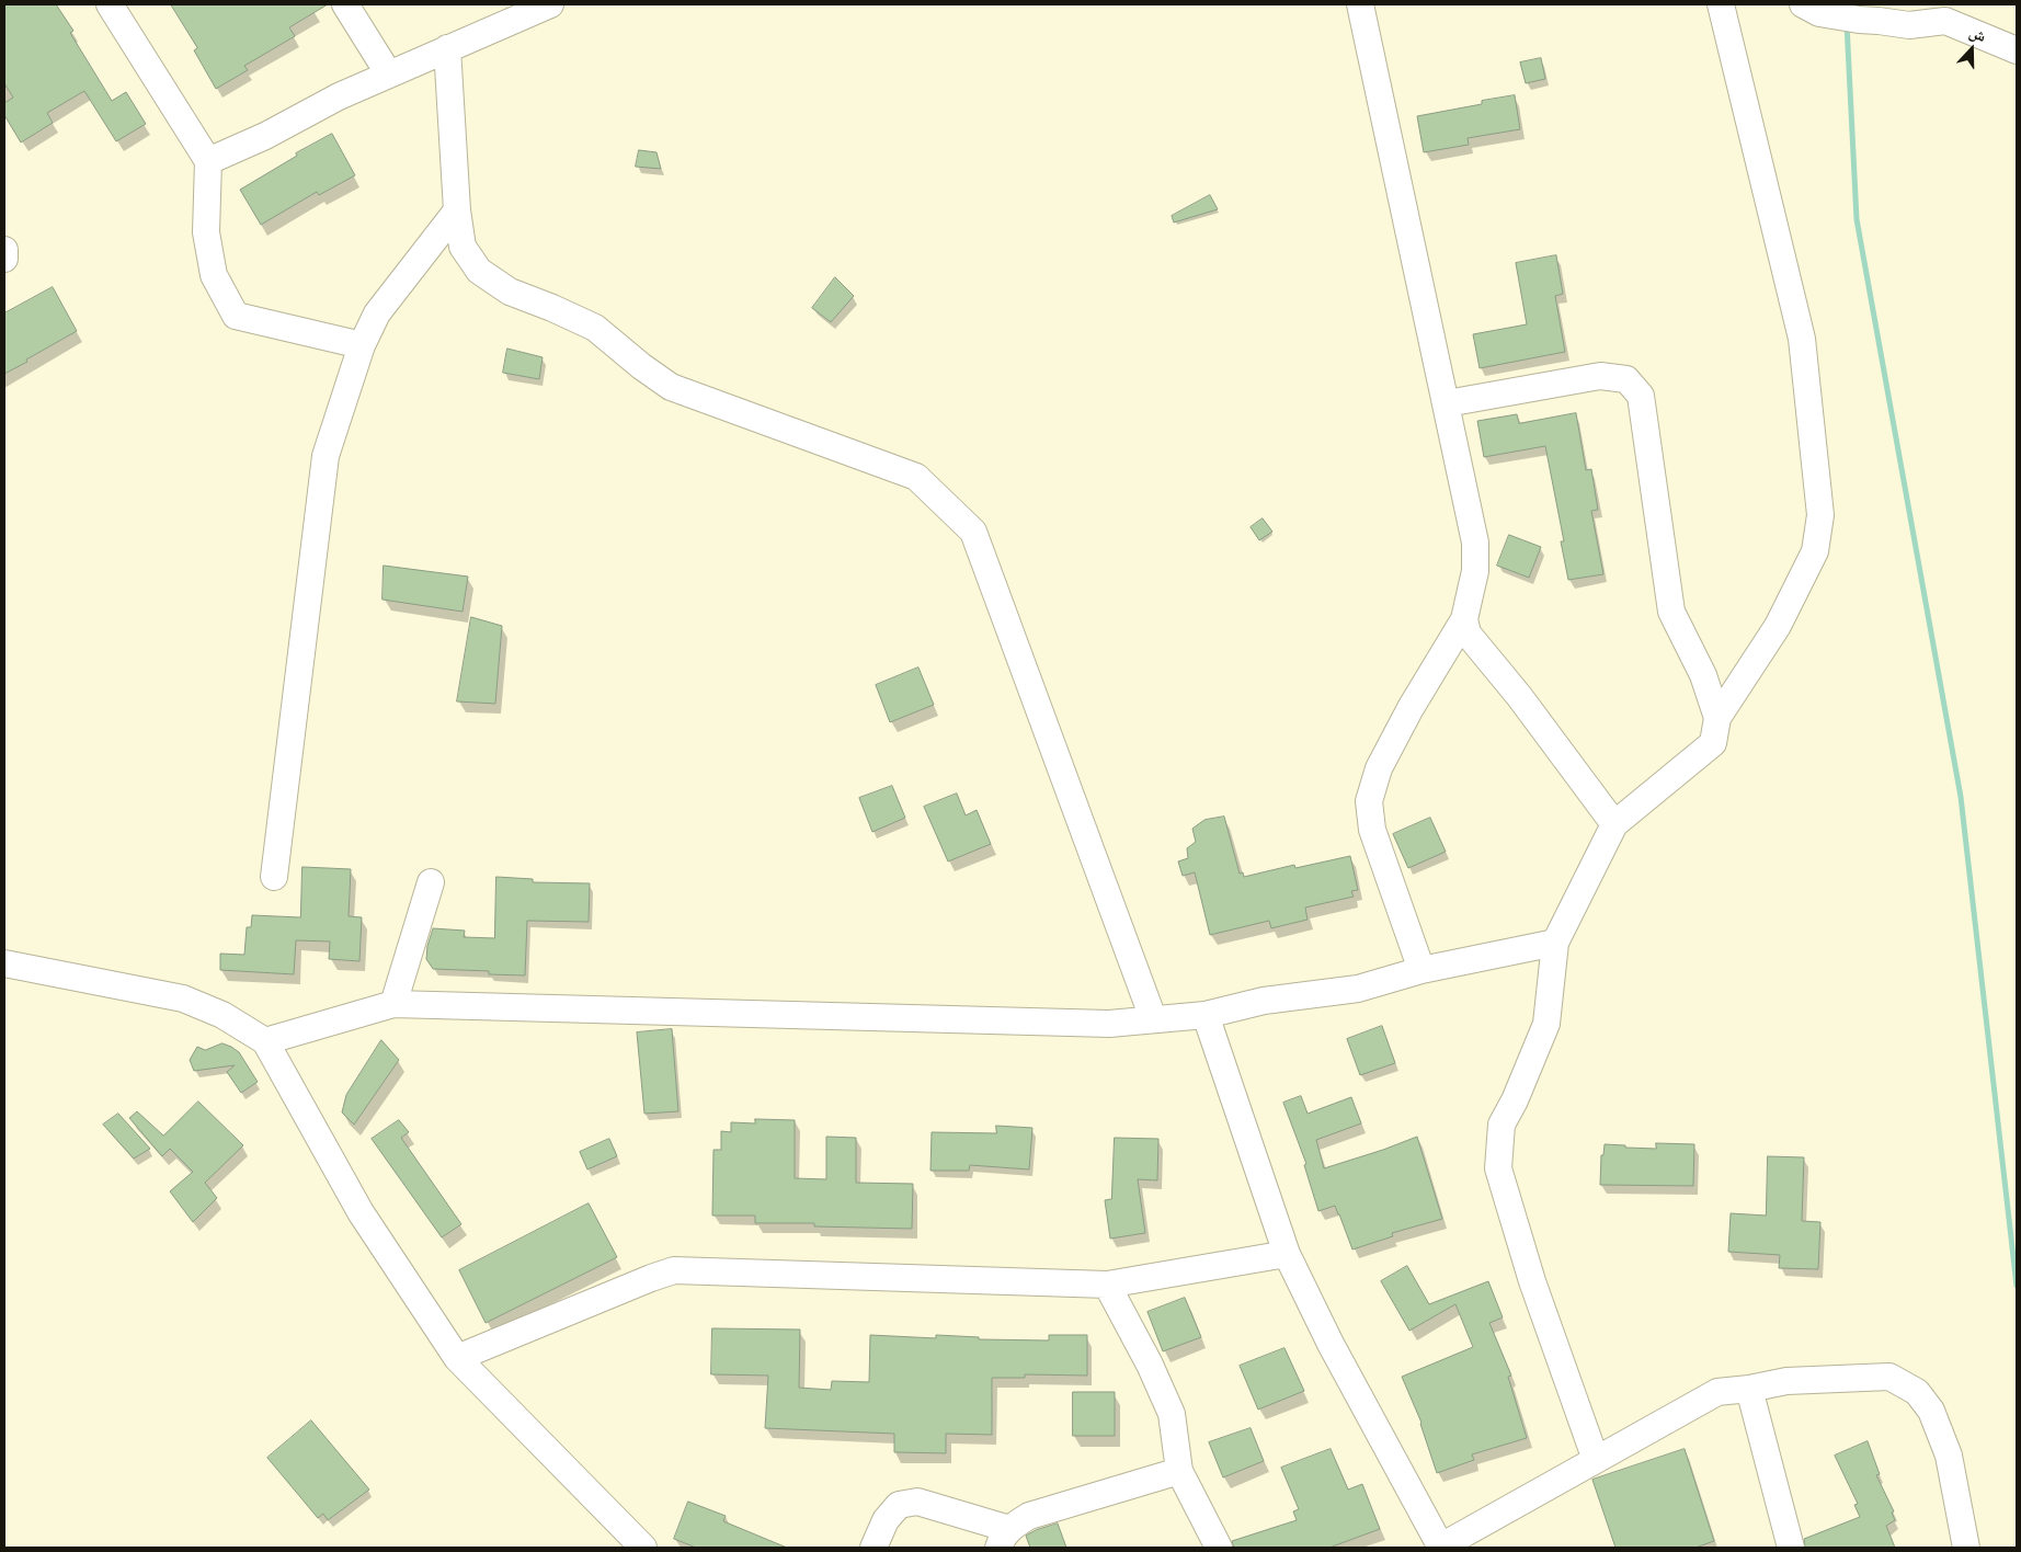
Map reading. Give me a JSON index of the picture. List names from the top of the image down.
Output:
{
  "north": "top"
}
